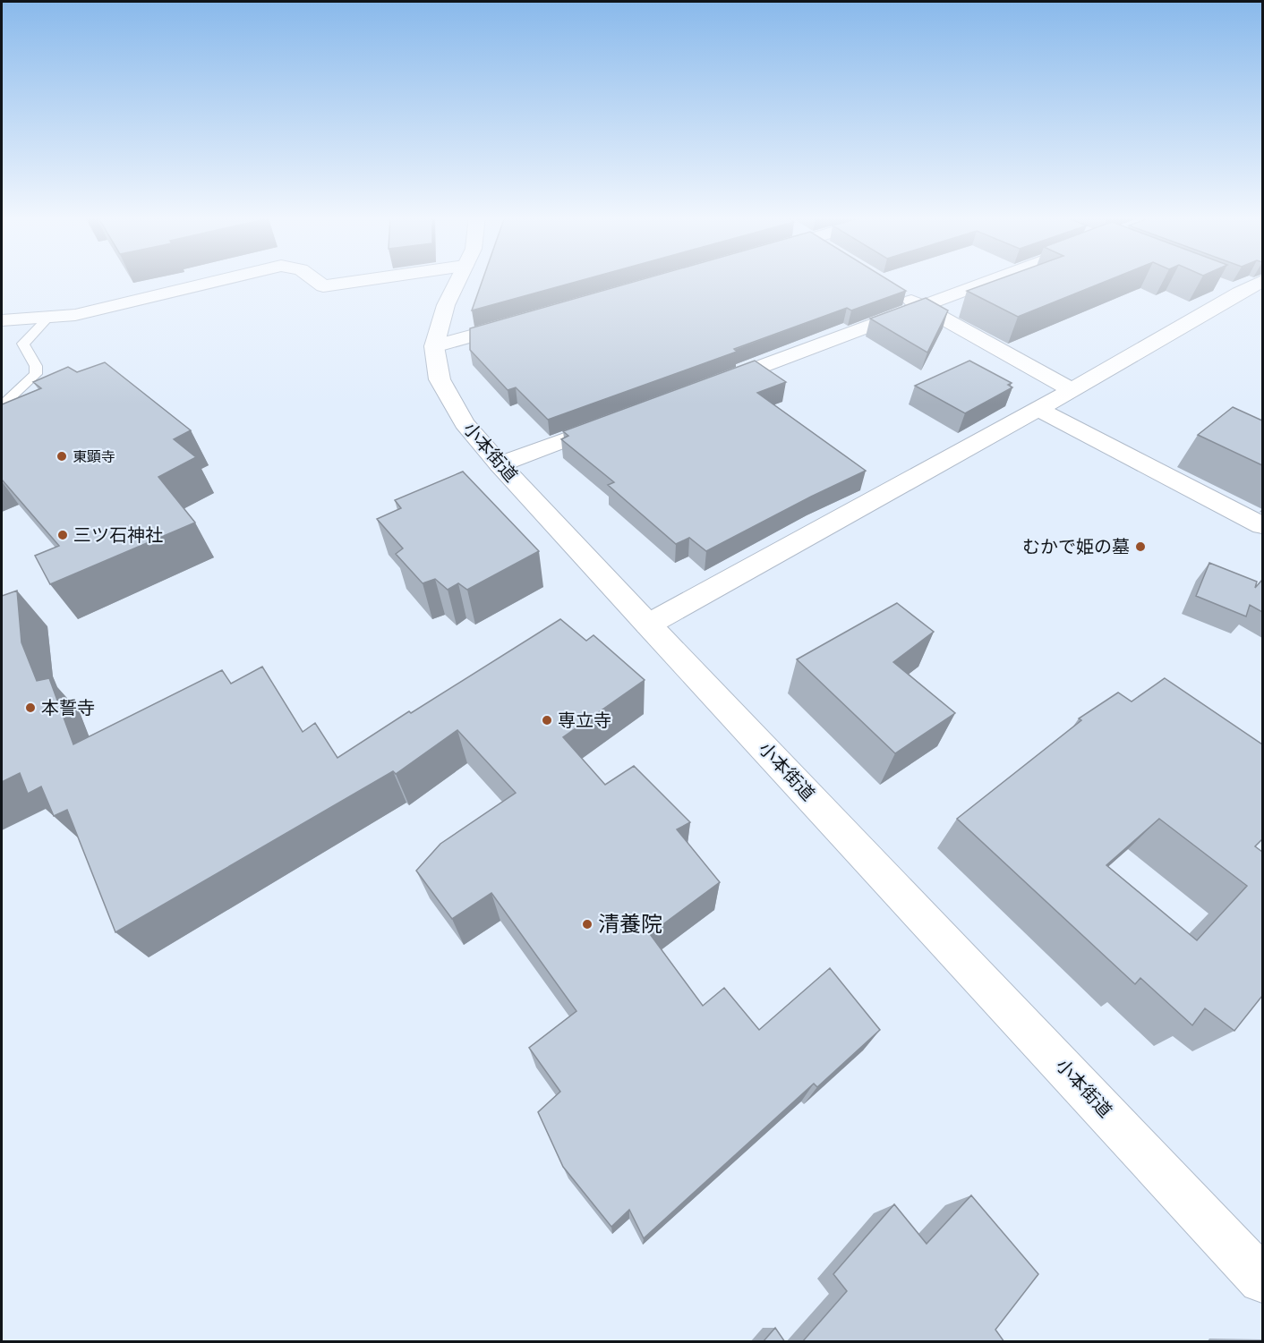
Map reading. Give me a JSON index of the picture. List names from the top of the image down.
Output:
{
  "streets": {
    "street": ["小本街道"]
  },
  "places": [
    "東顕寺",
    "三ツ石神社",
    "むかで姫の墓",
    "本誓寺",
    "専立寺",
    "清養院"
  ]
}
